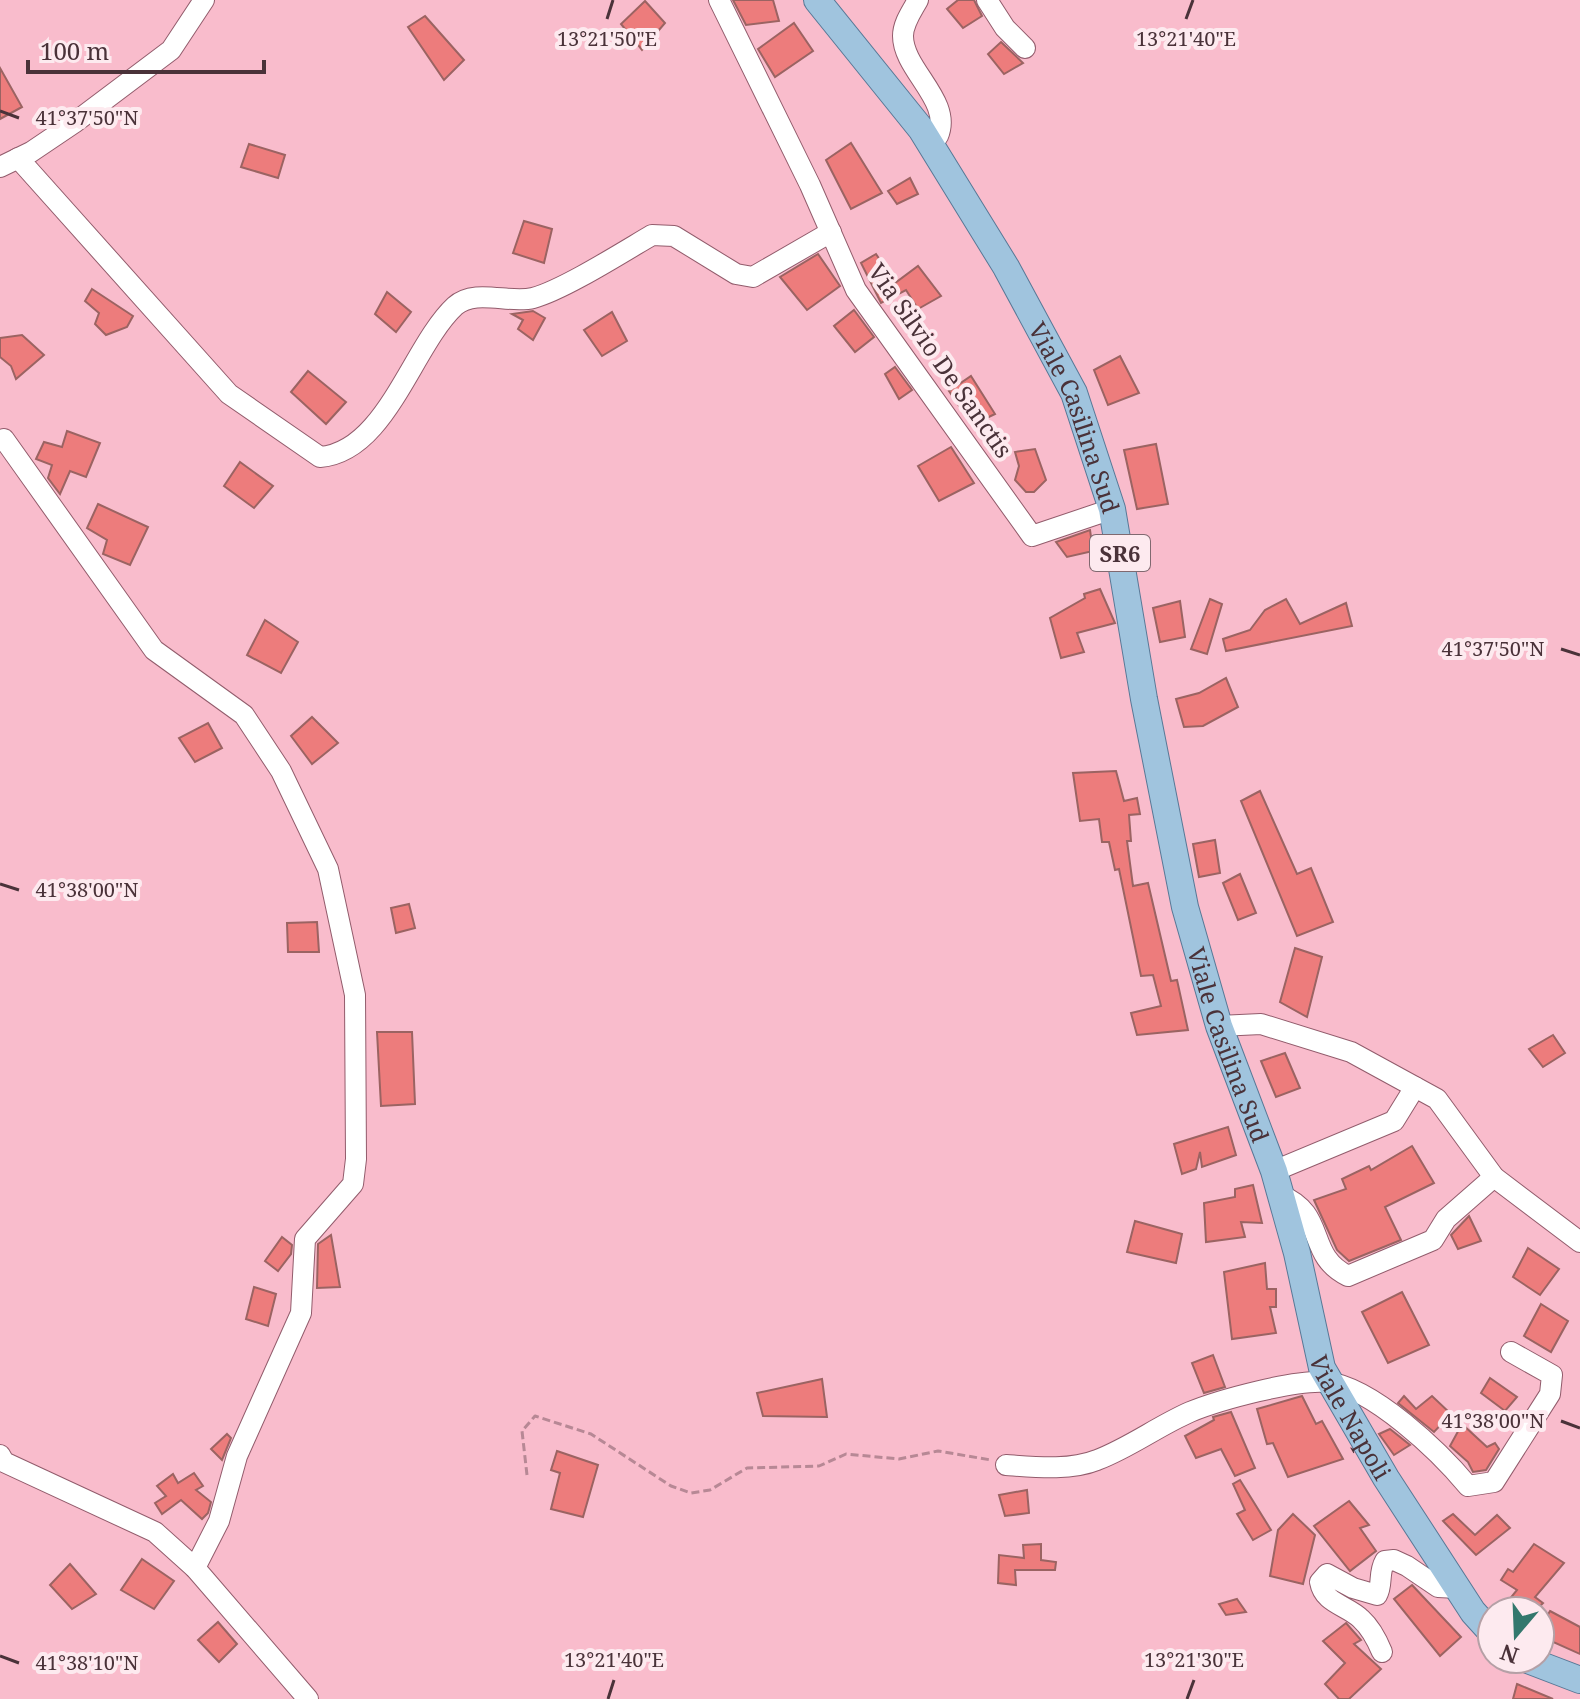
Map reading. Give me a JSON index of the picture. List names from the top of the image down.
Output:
{
  "streets": {
    "main road": ["Viale Casilina Sud", "SR6", "Viale Napoli"],
    "street": ["Via Silvio De Sanctis"]
  },
  "crossings": [
    ["Via Silvio De Sanctis", "Viale Casilina Sud"],
    ["Viale Casilina Sud", "Viale Napoli"]
  ],
  "scale_bar": "100 m",
  "north": "bottom",
  "coordinates": [
    "13°21'50\"E",
    "13°21'40\"E",
    "41°37'50\"N",
    "41°38'00\"N",
    "13°21'30\"E",
    "41°38'10\"N"
  ]
}
